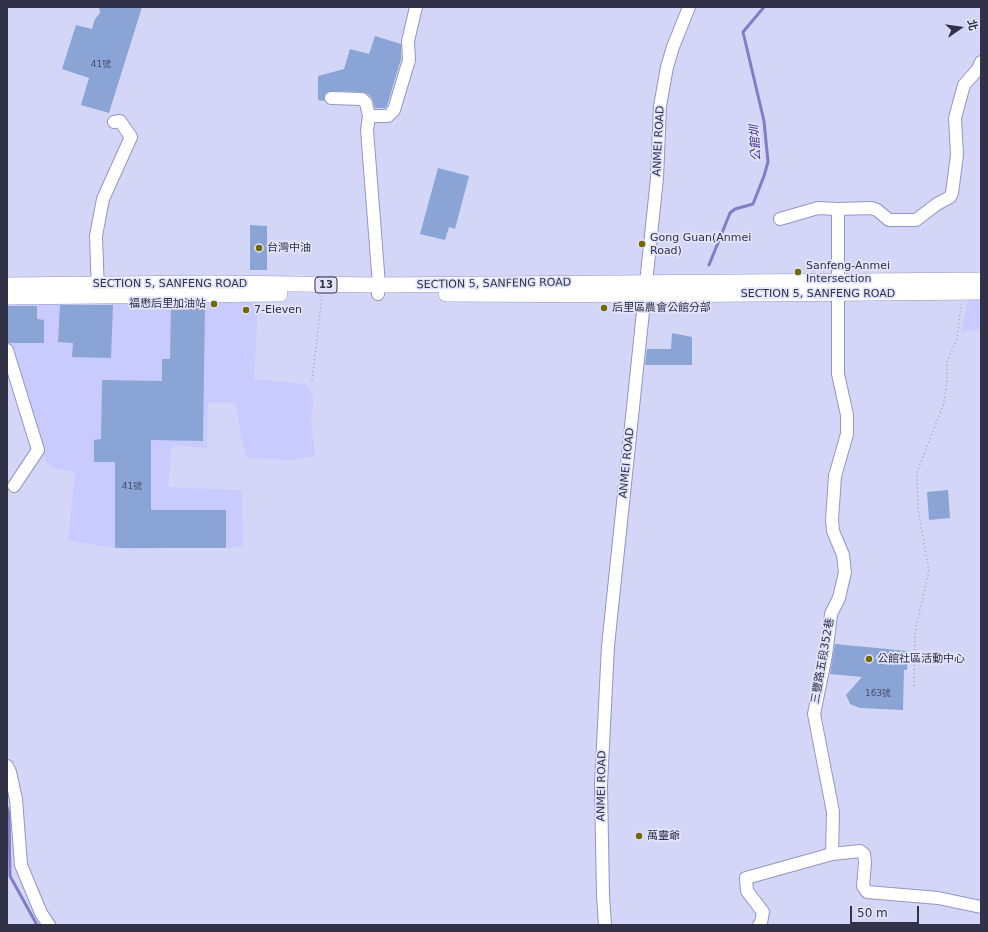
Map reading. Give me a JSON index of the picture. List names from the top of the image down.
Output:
{
  "streets": {
    "main road": ["SECTION 5, SANFENG ROAD", "13"],
    "street": ["ANMEI ROAD", "三豐路五段352巷"]
  },
  "crossings": [
    ["ANMEI ROAD", "SECTION 5, SANFENG ROAD"],
    ["SECTION 5, SANFENG ROAD", "三豐路五段352巷"]
  ],
  "water": ["公館圳"],
  "places": [
    "Gong Guan(Anmei Road)",
    "台灣中油",
    "Sanfeng-Anmei Intersection",
    "福懋后里加油站",
    "后里區農會公館分部",
    "7-Eleven",
    "公館社區活動中心",
    "萬𤫊爺"
  ],
  "house_numbers": ["41號", "41號", "163號"],
  "scale_bar": "50 m",
  "north": "right"
}
